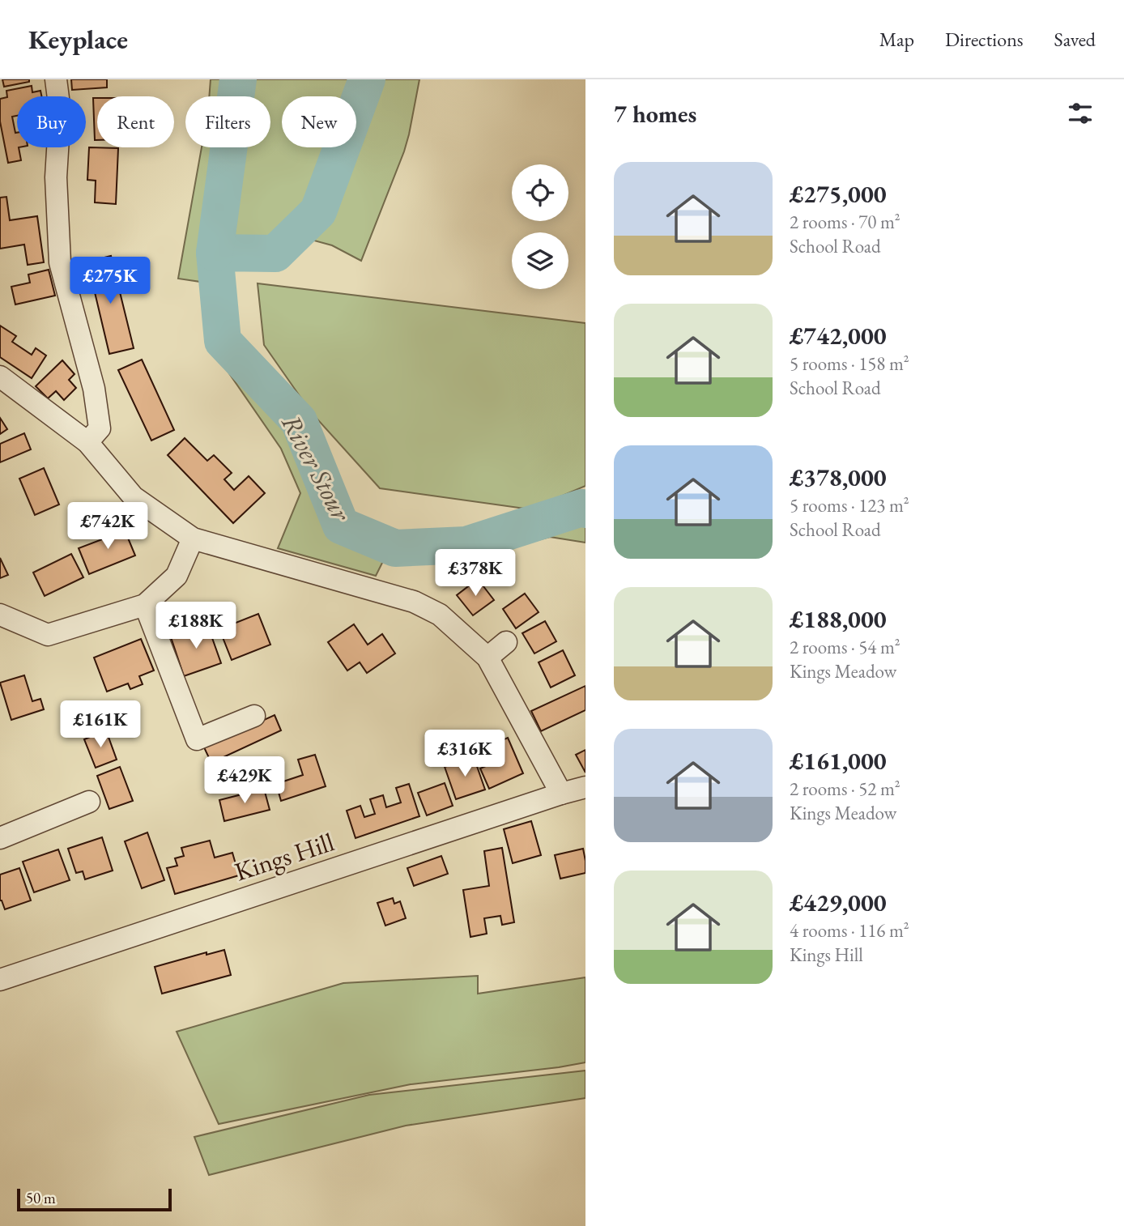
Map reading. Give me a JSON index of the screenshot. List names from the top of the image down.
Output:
{
  "streets": {
    "street": ["Kings Hill"]
  },
  "water": ["River Stour"],
  "scale_bar": "50 m",
  "page": {
    "header": "Keyplace",
    "nav": ["Map", "Directions", "Saved"],
    "heading": "7 homes",
    "chip": [
      "Buy",
      "Rent",
      "Filters",
      "New"
    ],
    "list": [
      {
        "name": "£275,000",
        "note": "2 rooms · 70 m² · School Road"
      },
      {
        "name": "£742,000",
        "note": "5 rooms · 158 m² · School Road"
      },
      {
        "name": "£378,000",
        "note": "5 rooms · 123 m² · School Road"
      },
      {
        "name": "£188,000",
        "note": "2 rooms · 54 m² · Kings Meadow"
      },
      {
        "name": "£161,000",
        "note": "2 rooms · 52 m² · Kings Meadow"
      },
      {
        "name": "£429,000",
        "note": "4 rooms · 116 m² · Kings Hill"
      }
    ],
    "price": [
      "£275K",
      "£742K",
      "£378K",
      "£188K",
      "£161K",
      "£316K",
      "£429K"
    ],
    "scale": "50 m"
  }
}
